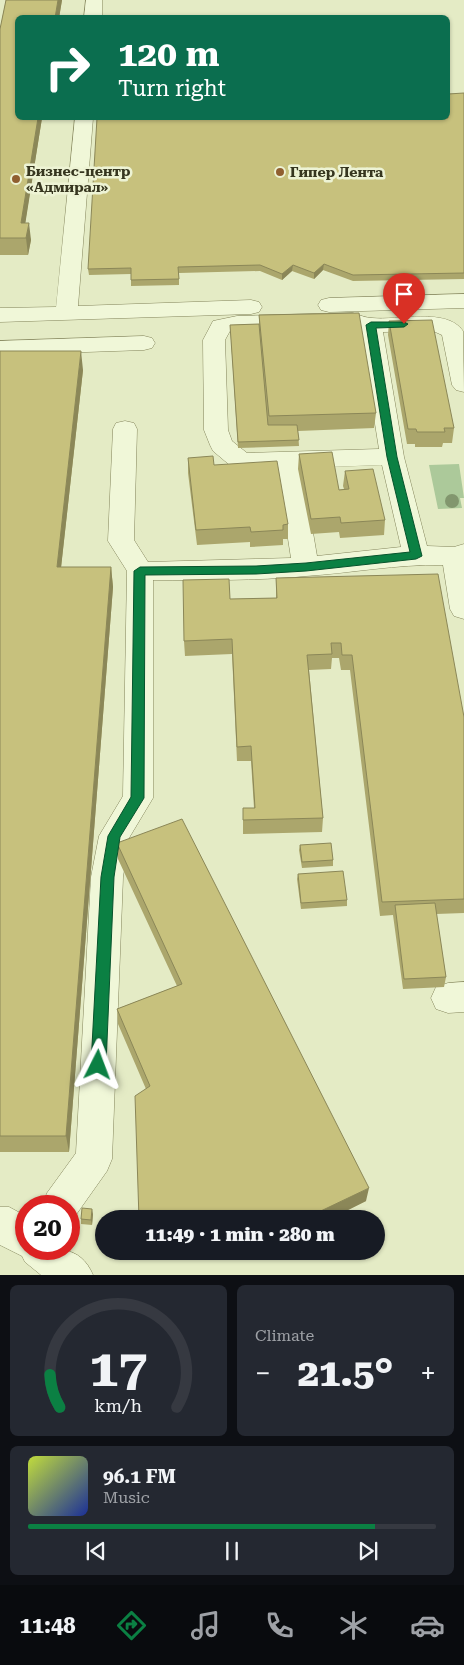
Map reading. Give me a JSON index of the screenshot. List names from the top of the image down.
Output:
{
  "places": ["Гипер Лента", "Бизнес-центр «Адмирал»"],
  "page": {
    "turn": ["120 m", "Turn right"],
    "limit": "20",
    "trip": "11:49 · 1 min · 280 m",
    "tile": "Climate",
    "heat": ["−", "21.5°", "+"],
    "song": ["96.1 FM", "Music"],
    "tabs": "11:48",
    "gauge": ["17", "km/h"]
  }
}
